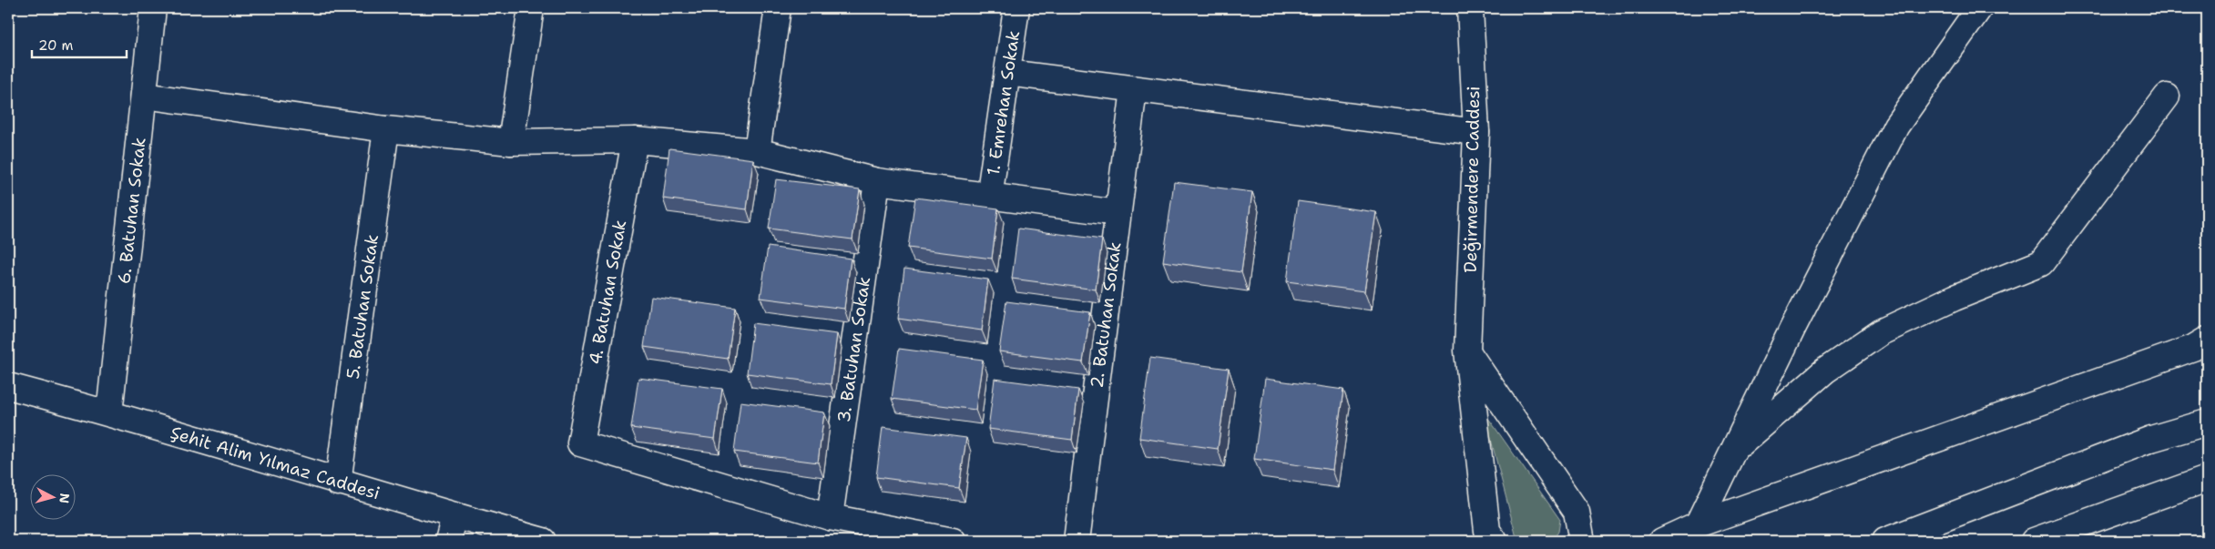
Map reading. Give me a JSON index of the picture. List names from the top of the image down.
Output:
{
  "streets": {
    "main road": [
      "1. Emrehan Sokak",
      "Değirmendere Caddesi",
      "6. Batuhan Sokak",
      "4. Batuhan Sokak",
      "5. Batuhan Sokak",
      "2. Batuhan Sokak",
      "3. Batuhan Sokak",
      "Şehit Alim Yılmaz Caddesi"
    ]
  },
  "crossings": [
    ["6. Batuhan Sokak", "Şehit Alim Yılmaz Caddesi"],
    ["4. Batuhan Sokak", "3. Batuhan Sokak"],
    ["5. Batuhan Sokak", "Şehit Alim Yılmaz Caddesi"]
  ],
  "scale_bar": "20 m",
  "north": "right"
}
